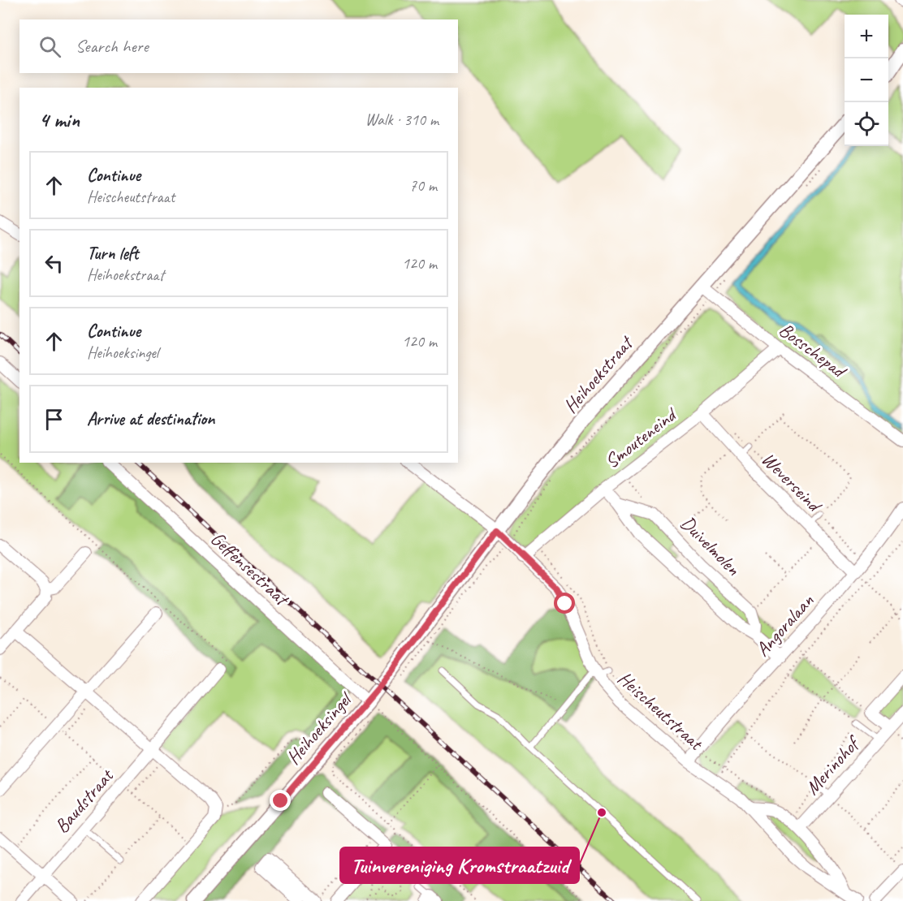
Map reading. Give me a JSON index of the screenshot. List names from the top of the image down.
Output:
{
  "streets": {
    "street": [
      "Bosschepad",
      "Heihoekstraat",
      "Smouteneind",
      "Weverseind",
      "Duivelmolen",
      "Geffensestraat",
      "Angoralaan",
      "Heischeutstraat",
      "Heihoeksingel",
      "Merinohof",
      "Baudstraat"
    ]
  },
  "crossings": [
    ["Bosschepad", "Heihoekstraat"],
    ["Bosschepad", "Smouteneind"],
    ["Heihoekstraat", "Heischeutstraat"],
    ["Heihoekstraat", "Heihoeksingel"],
    ["Smouteneind", "Weverseind"],
    ["Smouteneind", "Duivelmolen"],
    ["Smouteneind", "Heischeutstraat"],
    ["Weverseind", "Angoralaan"],
    ["Duivelmolen", "Angoralaan"],
    ["Geffensestraat", "Heihoeksingel"],
    ["Angoralaan", "Heischeutstraat"],
    ["Heischeutstraat", "Merinohof"]
  ],
  "places": ["Tuinvereniging Kromstraatzuid"],
  "page": {
    "map_buttons": ["+", "−"],
    "search": "Search here",
    "heading": ["4 min", "Walk · 310 m"],
    "list": [
      ["Continue", "Heischeutstraat", "70 m"],
      ["Turn left", "Heihoekstraat", "120 m"],
      ["Continue", "Heihoeksingel", "120 m"],
      "Arrive at destination"
    ]
  }
}
